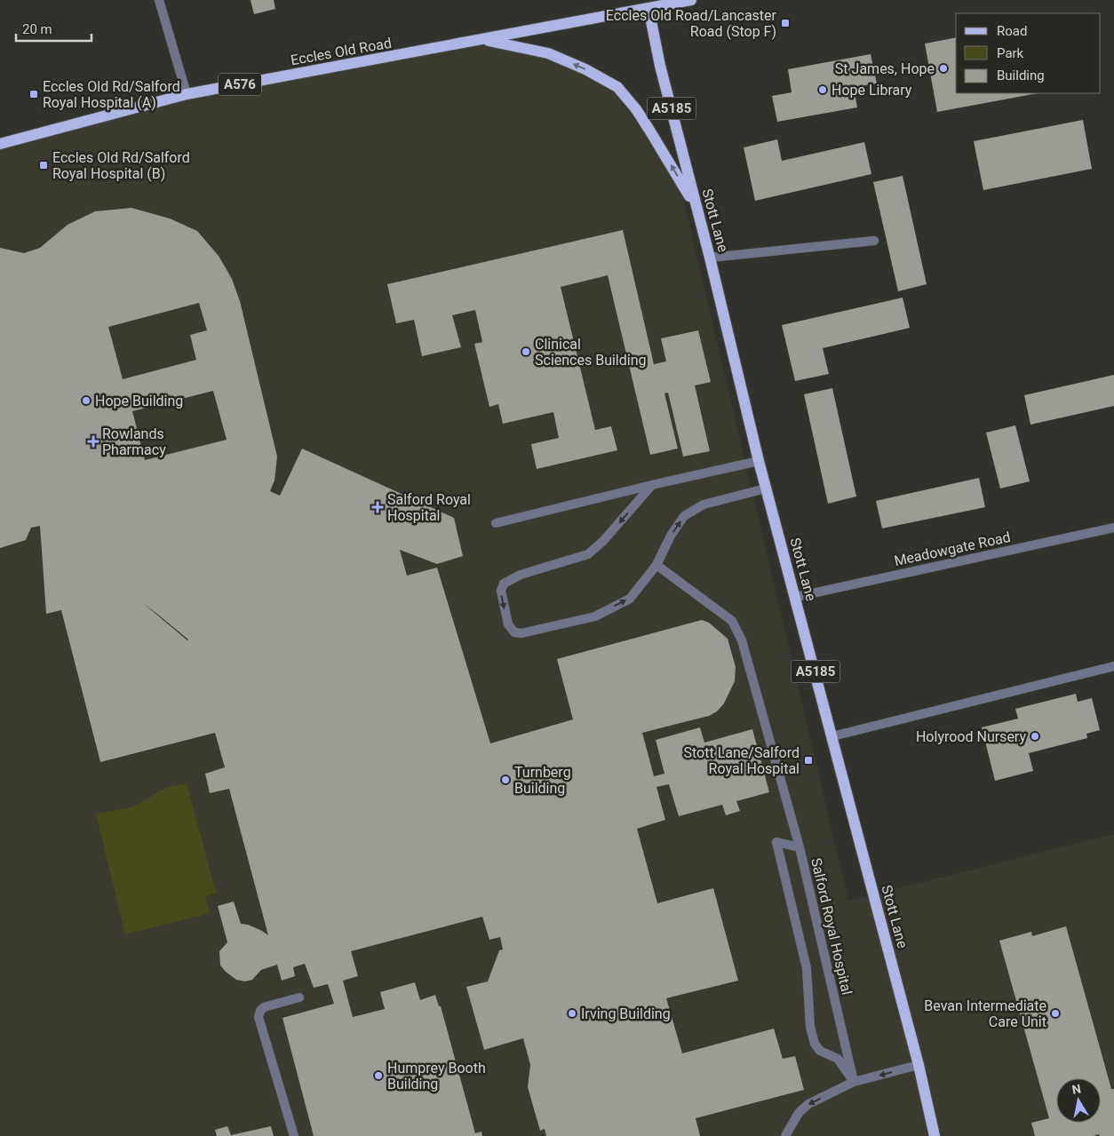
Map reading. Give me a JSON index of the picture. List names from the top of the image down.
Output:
{
  "streets": {
    "main road": [
      "Eccles Old Road",
      "A576",
      "A5185",
      "Stott Lane"
    ],
    "street": ["Meadowgate Road", "Salford Royal Hospital"]
  },
  "crossings": [
    ["Eccles Old Road", "Stott Lane"],
    ["Stott Lane", "Meadowgate Road"]
  ],
  "places": {
    "transit": [
      "Eccles Old Road/Lancaster Road (Stop F)",
      "Eccles Old Rd/Salford Royal Hospital (A)",
      "Eccles Old Rd/Salford Royal Hospital (B)",
      "Stott Lane/Salford Royal Hospital"
    ],
    "other": [
      "St James, Hope",
      "Hope Library",
      "Clinical Sciences Building",
      "Hope Building",
      "Holyrood Nursery",
      "Turnberg Building",
      "Irving Building",
      "Bevan Intermediate Care Unit",
      "Humprey Booth Building"
    ],
    "health": ["Rowlands Pharmacy", "Salford Royal Hospital"]
  },
  "legend": ["Road", "Park", "Building"],
  "scale_bar": "20 m",
  "north": "top"
}
